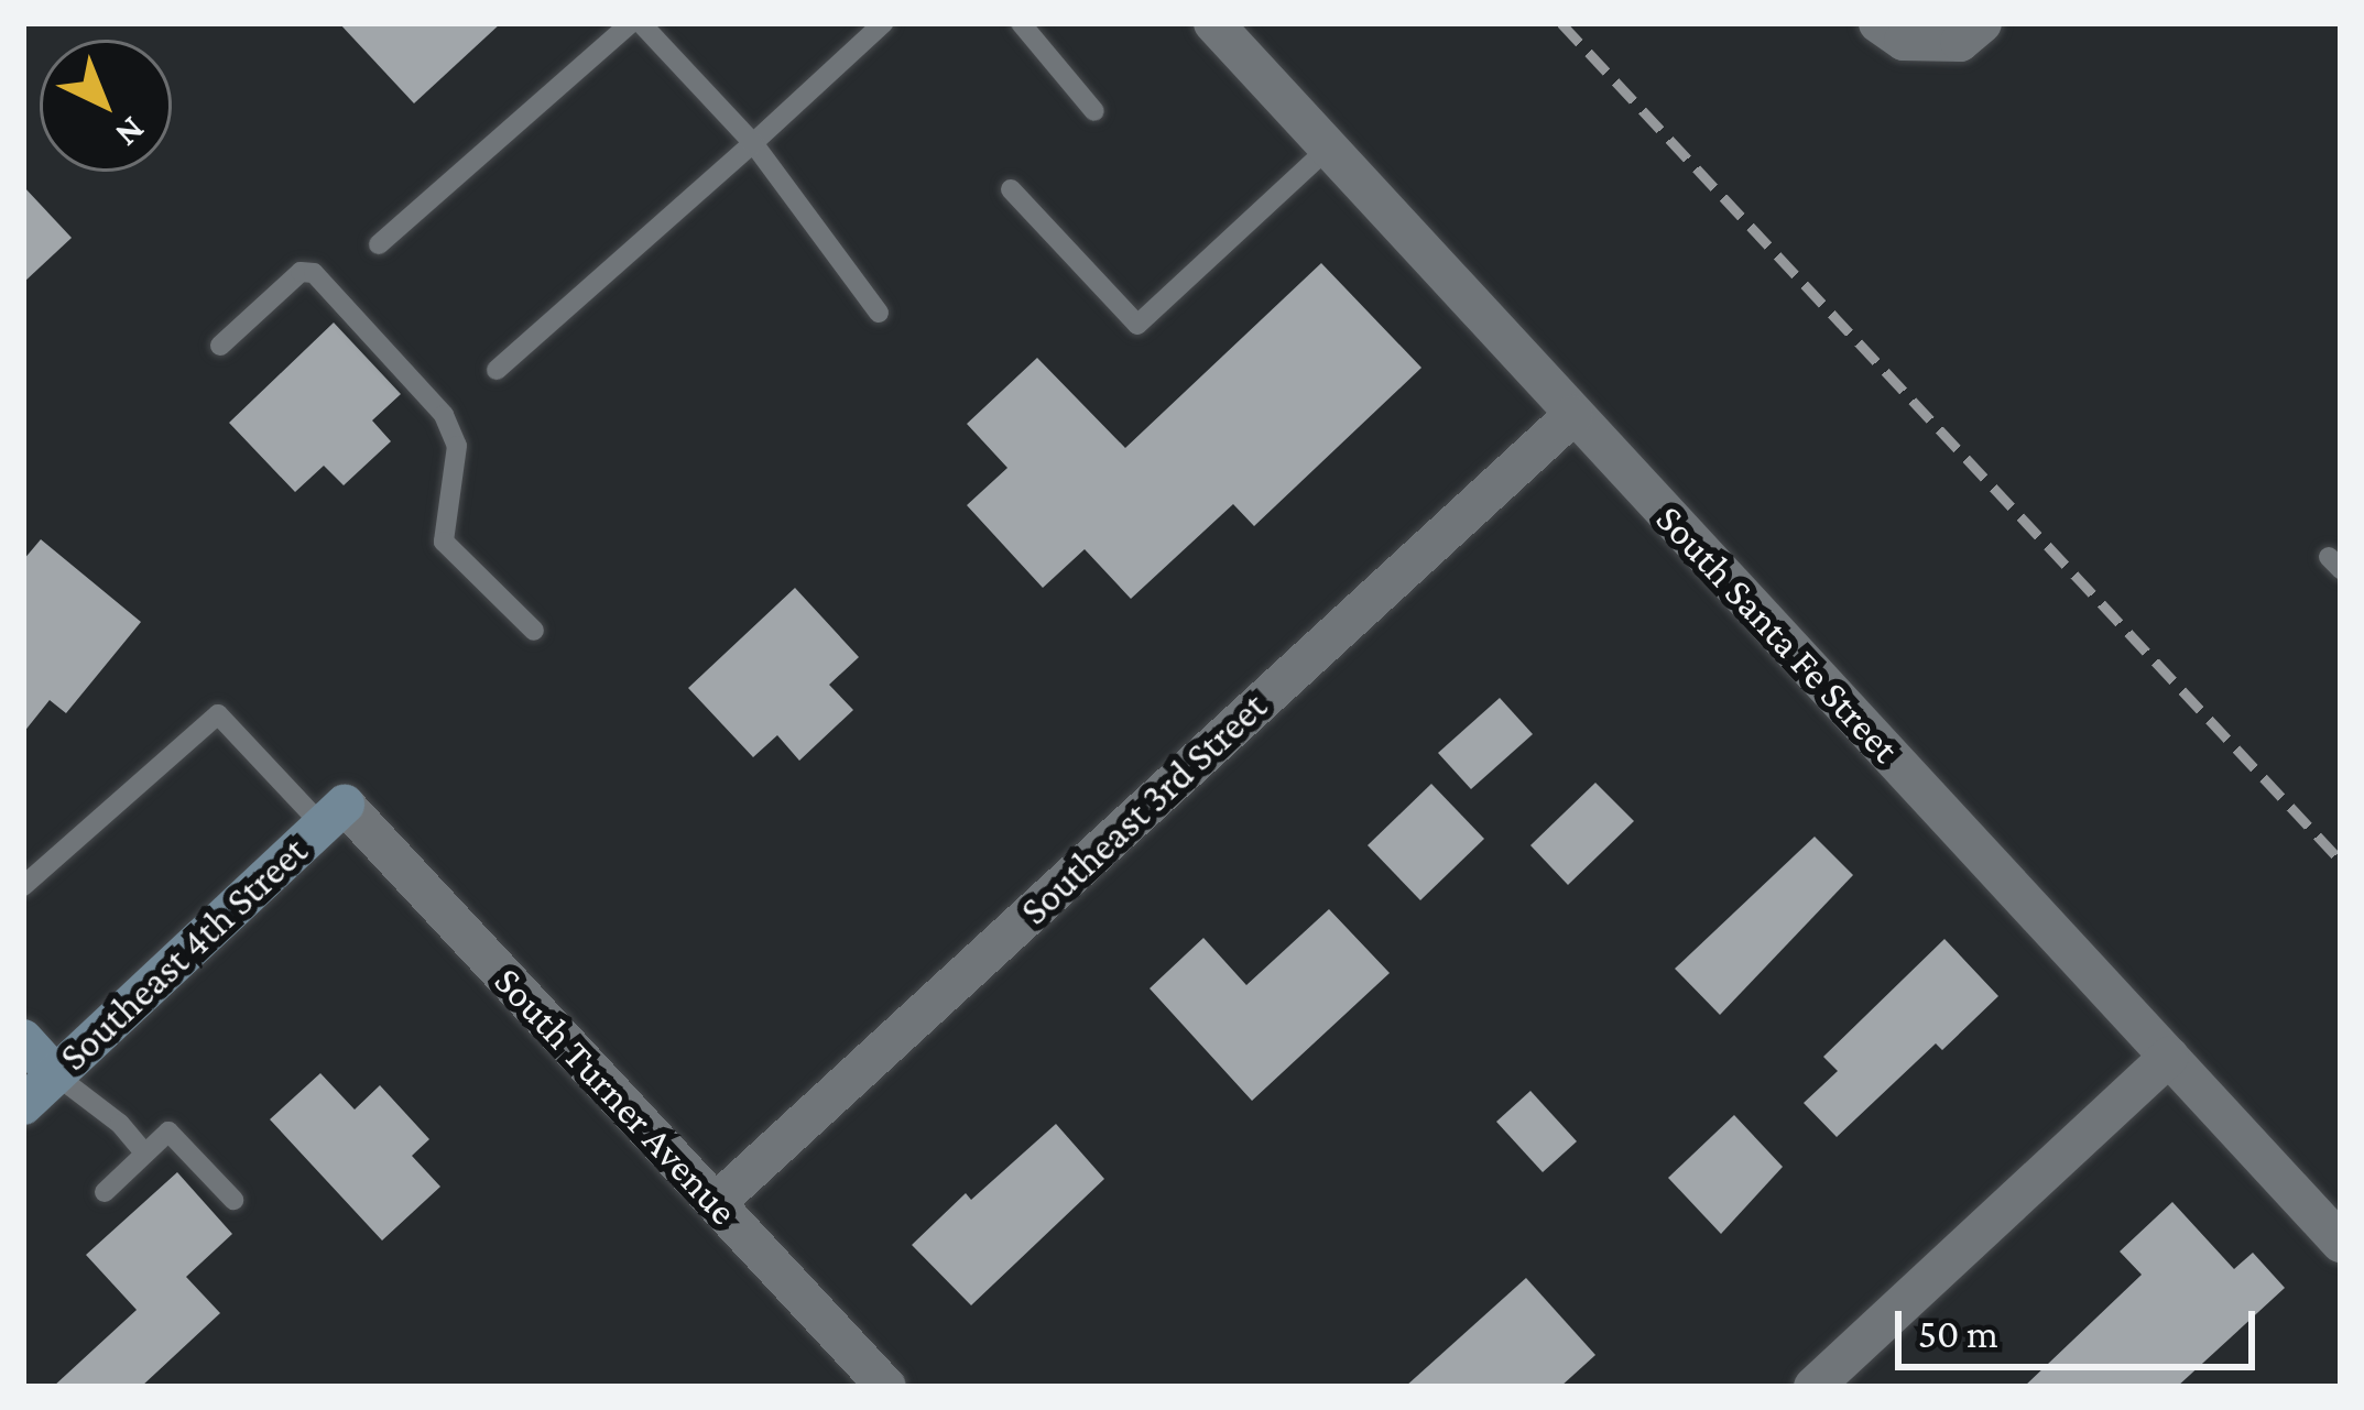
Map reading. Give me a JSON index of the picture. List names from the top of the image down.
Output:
{
  "streets": {
    "main road": ["Southeast 4th Street"],
    "street": ["South Santa Fe Street", "Southeast 3rd Street", "South Turner Avenue"]
  },
  "crossings": [
    ["South Santa Fe Street", "Southeast 3rd Street"],
    ["Southeast 3rd Street", "South Turner Avenue"],
    ["Southeast 4th Street", "South Turner Avenue"]
  ],
  "scale_bar": "50 m",
  "north": "bottom right"
}
